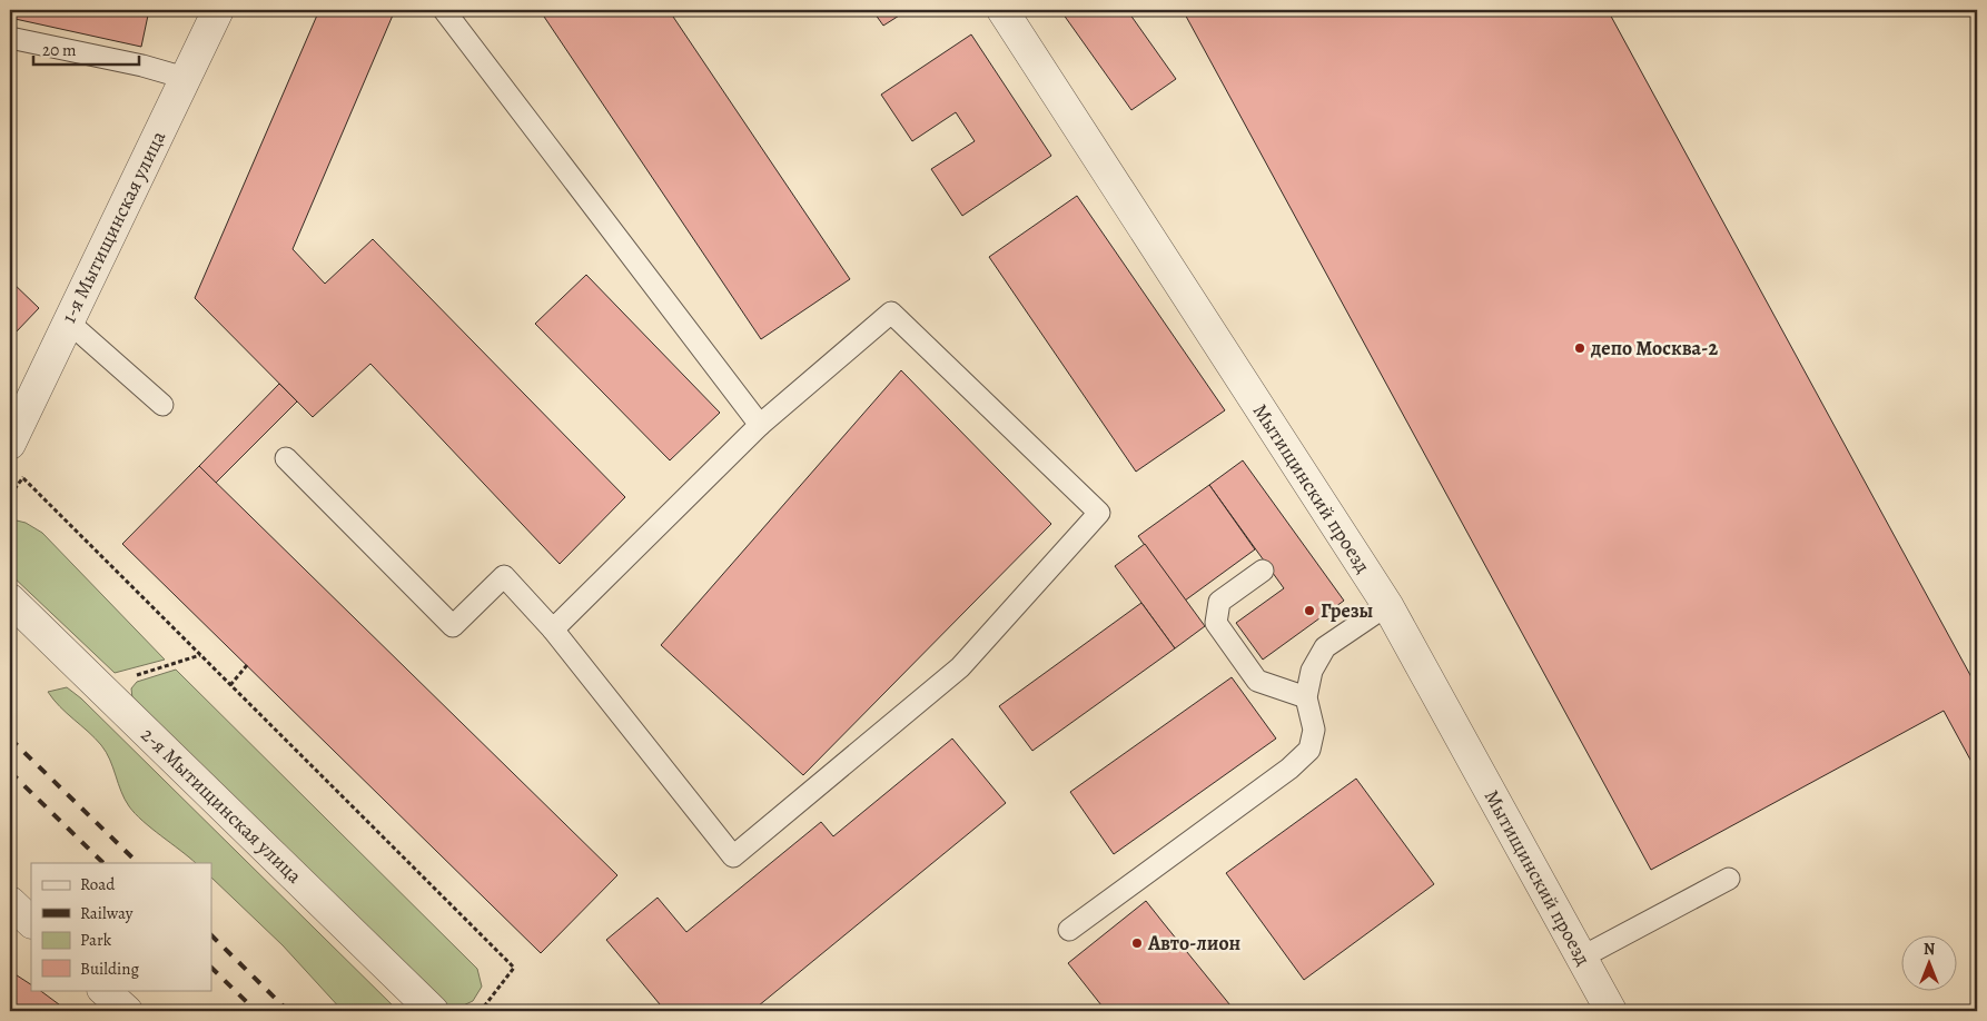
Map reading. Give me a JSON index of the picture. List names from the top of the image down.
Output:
{
  "streets": {
    "street": ["1-я Мытищинская улица", "Мытищинский проезд", "2-я Мытищинская улица"]
  },
  "places": ["депо Москва-2", "Грезы", "Авто-лион"],
  "legend": [
    "Road",
    "Railway",
    "Park",
    "Building"
  ],
  "scale_bar": "20 m",
  "north": "top"
}
